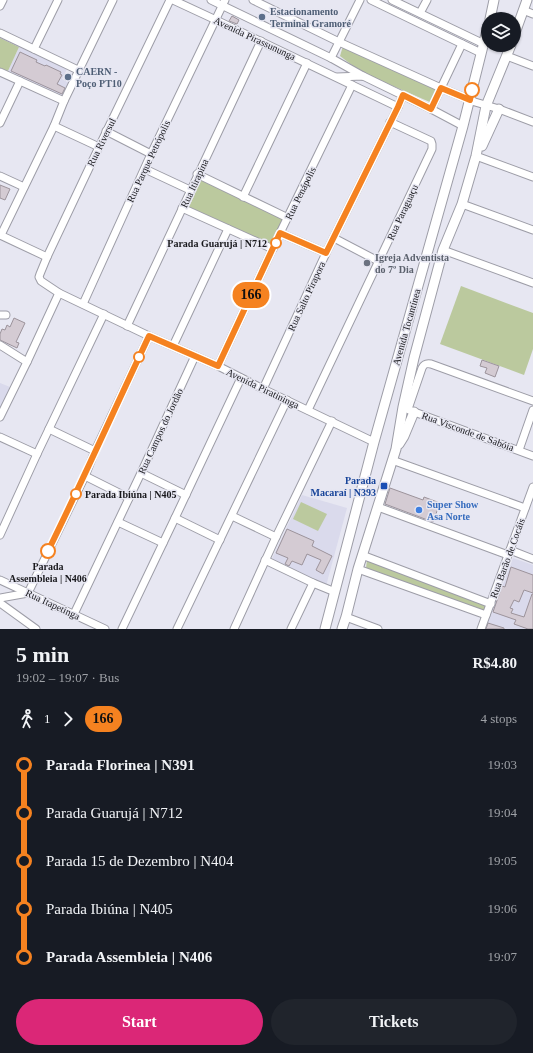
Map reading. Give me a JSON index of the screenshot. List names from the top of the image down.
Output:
{
  "streets": {
    "main road": ["Avenida Tocantínea"],
    "street": [
      "Avenida Pirassununga",
      "Rua Riversul",
      "Rua Parque Petrópolis",
      "Rua Itirapina",
      "Rua Penápolis",
      "Rua Paraguaçu",
      "Rua Salto Pirapora",
      "Avenida Piratininga",
      "Rua Campos do Jordão",
      "Rua Visconde de Sabóia",
      "Rua Barão de Cocáis",
      "Rua Itapetinga"
    ]
  },
  "crossings": [
    ["Avenida Pirassununga", "Rua Riversul"],
    ["Avenida Pirassununga", "Rua Parque Petrópolis"],
    ["Avenida Pirassununga", "Rua Itirapina"],
    ["Avenida Pirassununga", "Rua Penápolis"],
    ["Avenida Pirassununga", "Rua Salto Pirapora"],
    ["Avenida Pirassununga", "Avenida Tocantínea"],
    ["Rua Riversul", "Avenida Piratininga"],
    ["Rua Parque Petrópolis", "Avenida Piratininga"],
    ["Rua Itirapina", "Avenida Piratininga"],
    ["Rua Penápolis", "Avenida Piratininga"],
    ["Rua Paraguaçu", "Rua Salto Pirapora"],
    ["Rua Paraguaçu", "Avenida Piratininga"],
    ["Rua Salto Pirapora", "Avenida Piratininga"],
    ["Avenida Tocantínea", "Avenida Piratininga"],
    ["Avenida Tocantínea", "Rua Visconde de Sabóia"],
    ["Avenida Piratininga", "Rua Campos do Jordão"],
    ["Rua Campos do Jordão", "Rua Itapetinga"]
  ],
  "places": {
    "other": [
      "Estacionamento Terminal Gramoré",
      "CAERN - Poço PT10",
      "Parada Guarujá | N712",
      "Igreja Adventista do 7º Dia",
      "Parada Ibiúna | N405",
      "Super Show Asa Norte",
      "Parada Assembleia | N406"
    ],
    "transit": ["Parada Macaraí | N393"]
  },
  "lines": ["bus line 166"],
  "page": {
    "on_map": "166",
    "heading": ["5 min", "19:02 – 19:07 · Bus", "R$4.80"],
    "legs": ["1", "166", "4 stops"],
    "list": [
      {
        "name": "Parada Florinea | N391",
        "value": "19:03"
      },
      {
        "name": "Parada Guarujá | N712",
        "value": "19:04"
      },
      {
        "name": "Parada 15 de Dezembro | N404",
        "value": "19:05"
      },
      {
        "name": "Parada Ibiúna | N405",
        "value": "19:06"
      },
      {
        "name": "Parada Assembleia | N406",
        "value": "19:07"
      }
    ],
    "buttons": ["Start", "Tickets"]
  }
}
